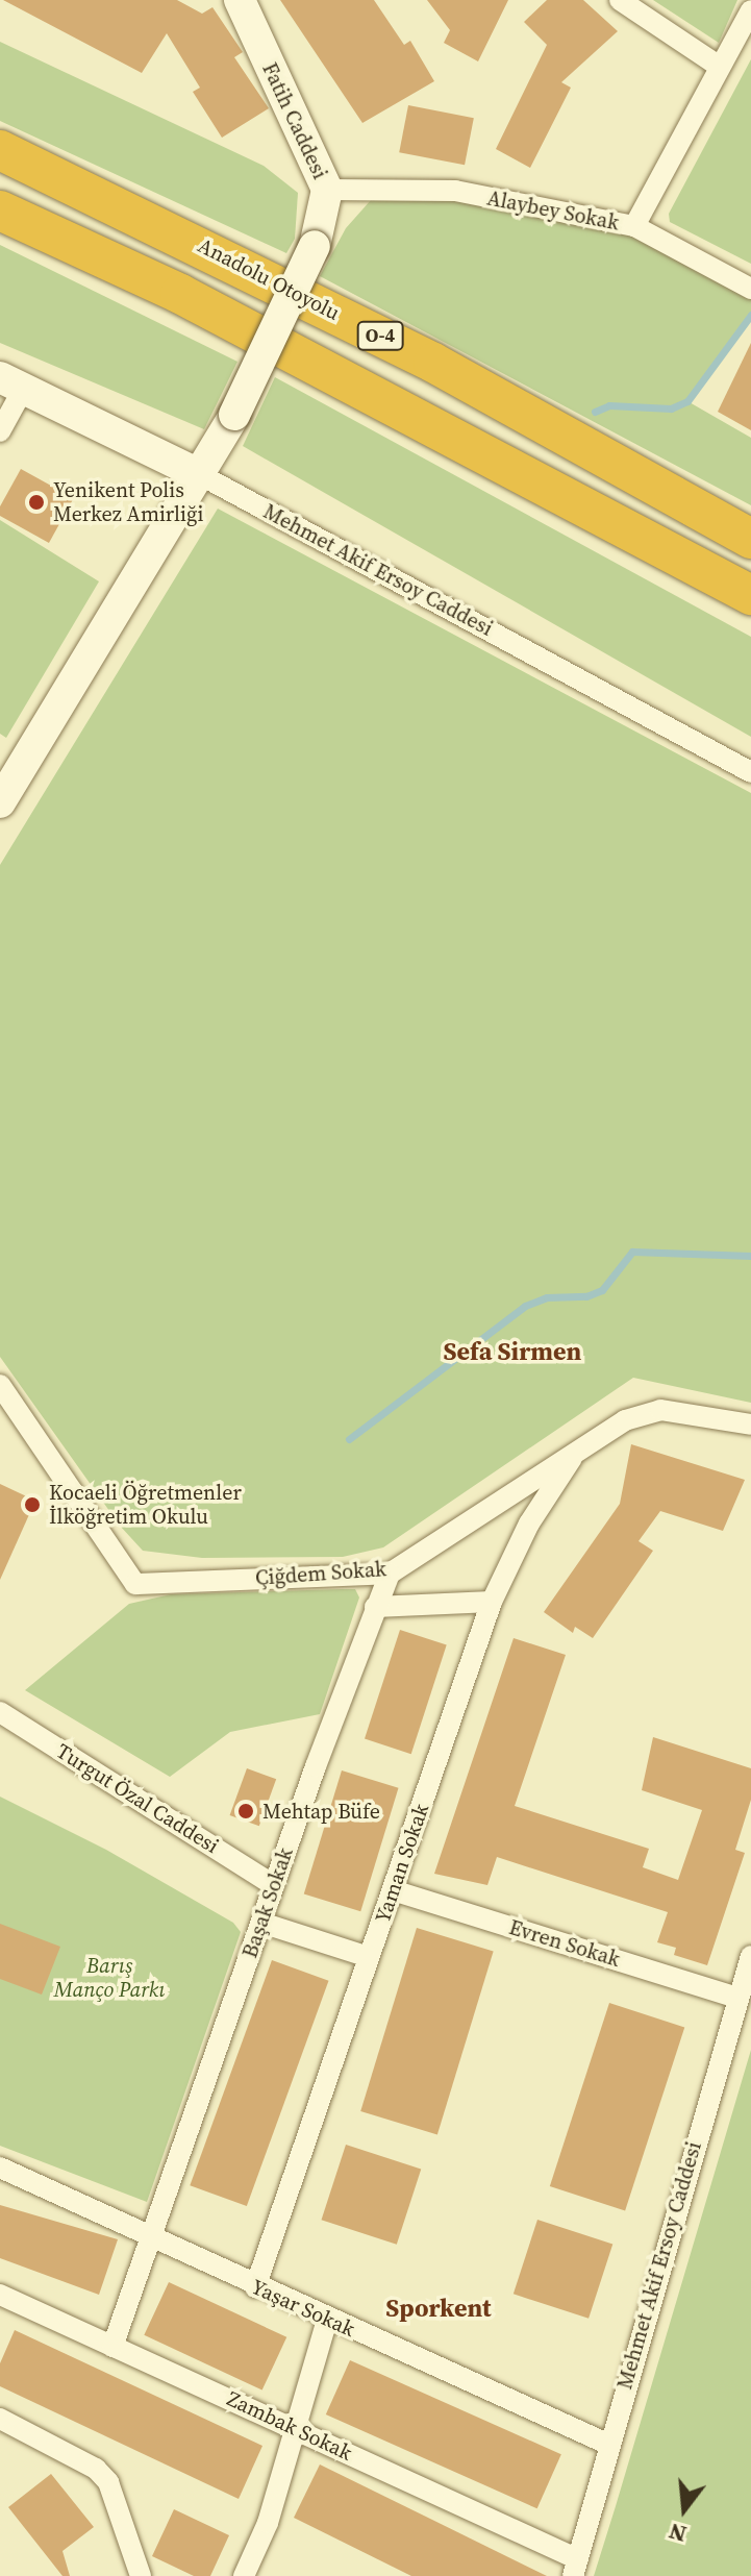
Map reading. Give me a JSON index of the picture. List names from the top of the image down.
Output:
{
  "streets": {
    "highway": ["Anadolu Otoyolu", "O-4"],
    "street": [
      "Fatih Caddesi",
      "Alaybey Sokak",
      "Mehmet Akif Ersoy Caddesi",
      "Çiğdem Sokak",
      "Turgut Özal Caddesi",
      "Yaman Sokak",
      "Başak Sokak",
      "Evren Sokak",
      "Yaşar Sokak",
      "Zambak Sokak"
    ]
  },
  "crossings": [
    ["Fatih Caddesi", "Alaybey Sokak"],
    ["Fatih Caddesi", "Mehmet Akif Ersoy Caddesi"],
    ["Mehmet Akif Ersoy Caddesi", "Evren Sokak"],
    ["Mehmet Akif Ersoy Caddesi", "Yaşar Sokak"],
    ["Mehmet Akif Ersoy Caddesi", "Zambak Sokak"],
    ["Çiğdem Sokak", "Yaman Sokak"],
    ["Çiğdem Sokak", "Başak Sokak"],
    ["Turgut Özal Caddesi", "Başak Sokak"],
    ["Yaman Sokak", "Evren Sokak"],
    ["Yaman Sokak", "Yaşar Sokak"],
    ["Başak Sokak", "Yaşar Sokak"],
    ["Başak Sokak", "Zambak Sokak"]
  ],
  "districts": ["Sefa Sirmen", "Sporkent"],
  "parks": ["Barış Manço Parkı"],
  "places": ["Yenikent Polis Merkez Amirliği", "Kocaeli Öğretmenler İlköğretim Okulu", "Mehtap Büfe"],
  "north": "bottom"
}
